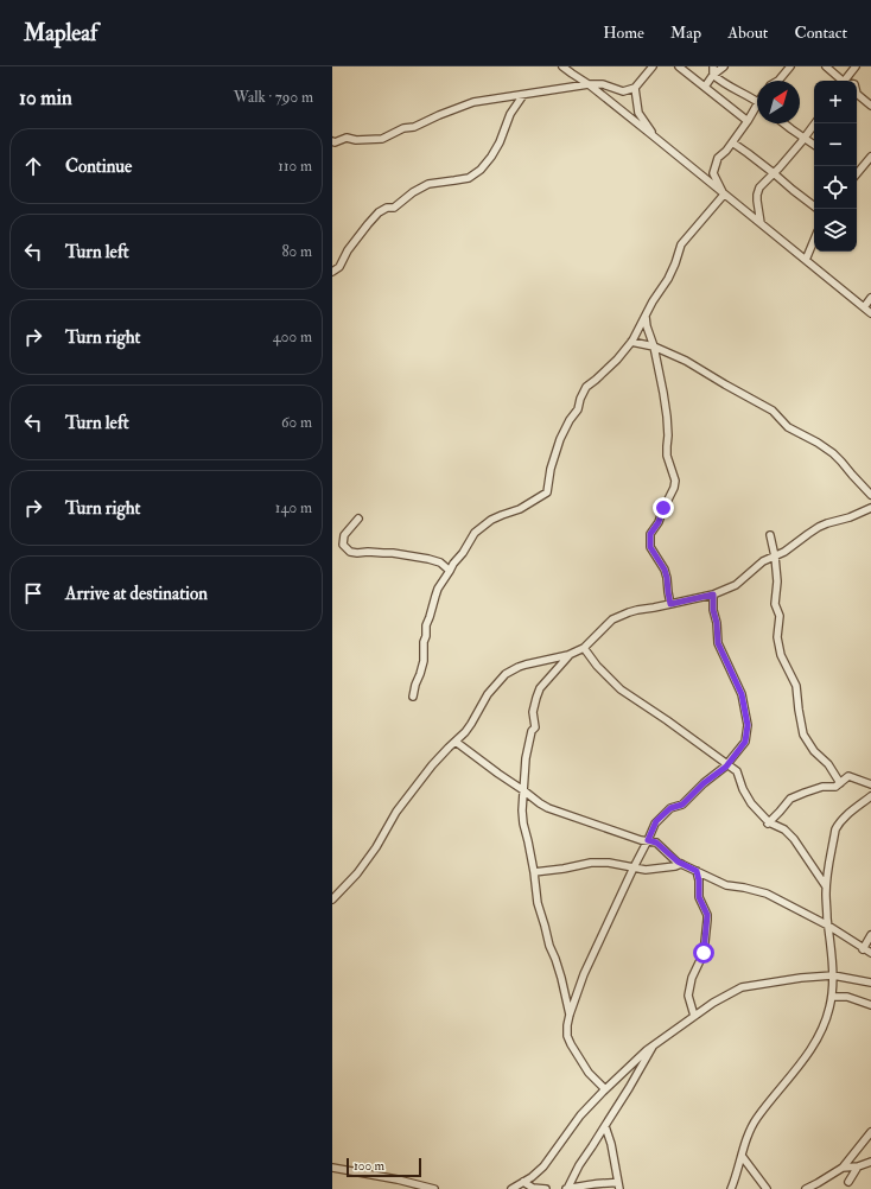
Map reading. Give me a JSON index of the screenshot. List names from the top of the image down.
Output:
{
  "scale_bar": "100 m",
  "north": "top right",
  "page": {
    "header": "Mapleaf",
    "nav": [
      "Home",
      "Map",
      "About",
      "Contact"
    ],
    "heading": ["10 min", "Walk · 790 m"],
    "map_buttons": ["+", "−"],
    "list": [
      ["Continue", "110 m"],
      ["Turn left", "80 m"],
      ["Turn right", "400 m"],
      ["Turn left", "60 m"],
      ["Turn right", "140 m"],
      "Arrive at destination"
    ],
    "scale": "100 m"
  }
}
